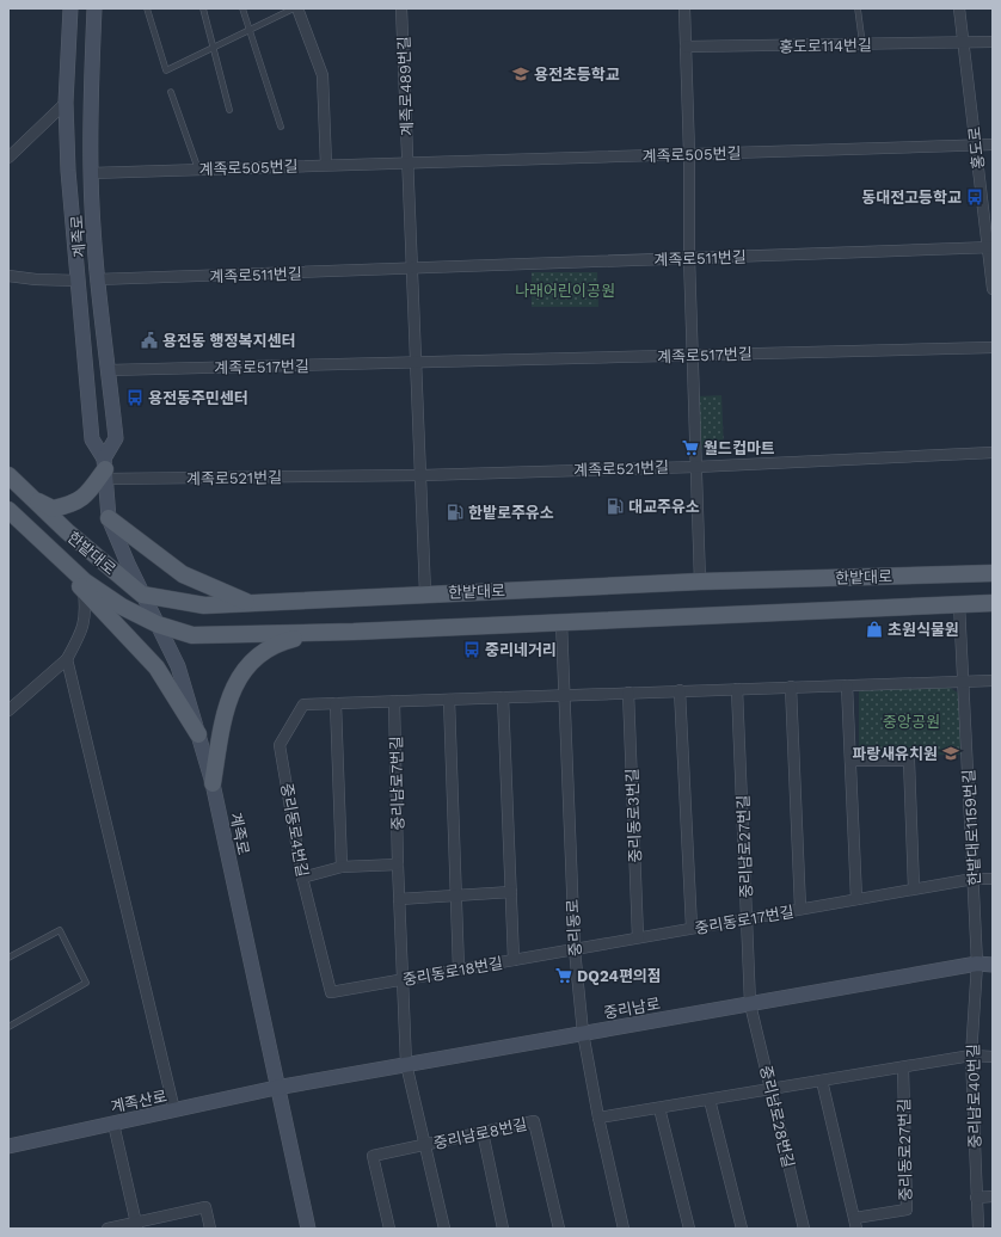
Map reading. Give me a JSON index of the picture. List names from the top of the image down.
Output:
{
  "streets": {
    "main road": [
      "계족로",
      "한밭대로",
      "중리남로",
      "계족산로"
    ],
    "street": [
      "홍도로114번길",
      "계족로489번길",
      "홍도로",
      "계족로505번길",
      "계족로511번길",
      "계족로517번길",
      "계족로521번길",
      "중리남로7번길",
      "중리동로3번길",
      "한밭대로1159번길",
      "중리동로4번길",
      "중리남로27번길",
      "중리동로17번길",
      "중리동로",
      "중리동로18번길",
      "중리남로40번길",
      "중리남로28번길",
      "중리남로8번길",
      "중리동로27번길"
    ]
  },
  "crossings": [
    ["홍도로114번길", "홍도로"],
    ["계족로489번길", "계족로505번길"],
    ["홍도로", "계족로505번길"],
    ["홍도로", "계족로511번길"],
    ["계족로505번길", "계족로"],
    ["계족로", "계족로511번길"],
    ["계족로", "계족로517번길"],
    ["계족로", "계족로521번길"],
    ["계족로", "한밭대로"],
    ["계족로", "중리남로"],
    ["계족로", "계족산로"],
    ["한밭대로", "한밭대로1159번길"],
    ["한밭대로", "중리동로"],
    ["중리남로7번길", "중리동로4번길"],
    ["중리남로7번길", "중리동로18번길"],
    ["중리남로7번길", "중리남로"],
    ["중리남로7번길", "중리남로8번길"],
    ["중리동로3번길", "중리동로17번길"],
    ["한밭대로1159번길", "중리동로17번길"],
    ["한밭대로1159번길", "중리남로"],
    ["한밭대로1159번길", "중리남로40번길"],
    ["중리동로4번길", "중리동로"],
    ["중리동로4번길", "중리동로18번길"],
    ["중리남로27번길", "중리동로17번길"],
    ["중리남로27번길", "중리남로"],
    ["중리남로27번길", "중리남로28번길"],
    ["중리동로17번길", "중리동로"],
    ["중리동로17번길", "중리동로18번길"],
    ["중리동로", "중리동로18번길"],
    ["중리동로", "중리남로"],
    ["중리남로", "중리남로40번길"],
    ["중리남로", "계족산로"],
    ["중리남로", "중리남로28번길"],
    ["중리남로", "중리남로8번길"]
  ],
  "parks": ["나래어린이공원", "중앙공원"],
  "places": {
    "school or university": ["용전초등학교", "파랑새유치원"],
    "bus stop": ["동대전고등학교", "용전동주민센터", "중리네거리"],
    "public building": ["용전동 행정복지센터"],
    "supermarket": ["월드컵마트", "DQ24편의점"],
    "fuel station": ["대교주유소", "한밭로주유소"],
    "shop": ["초원식물원"]
  }
}
